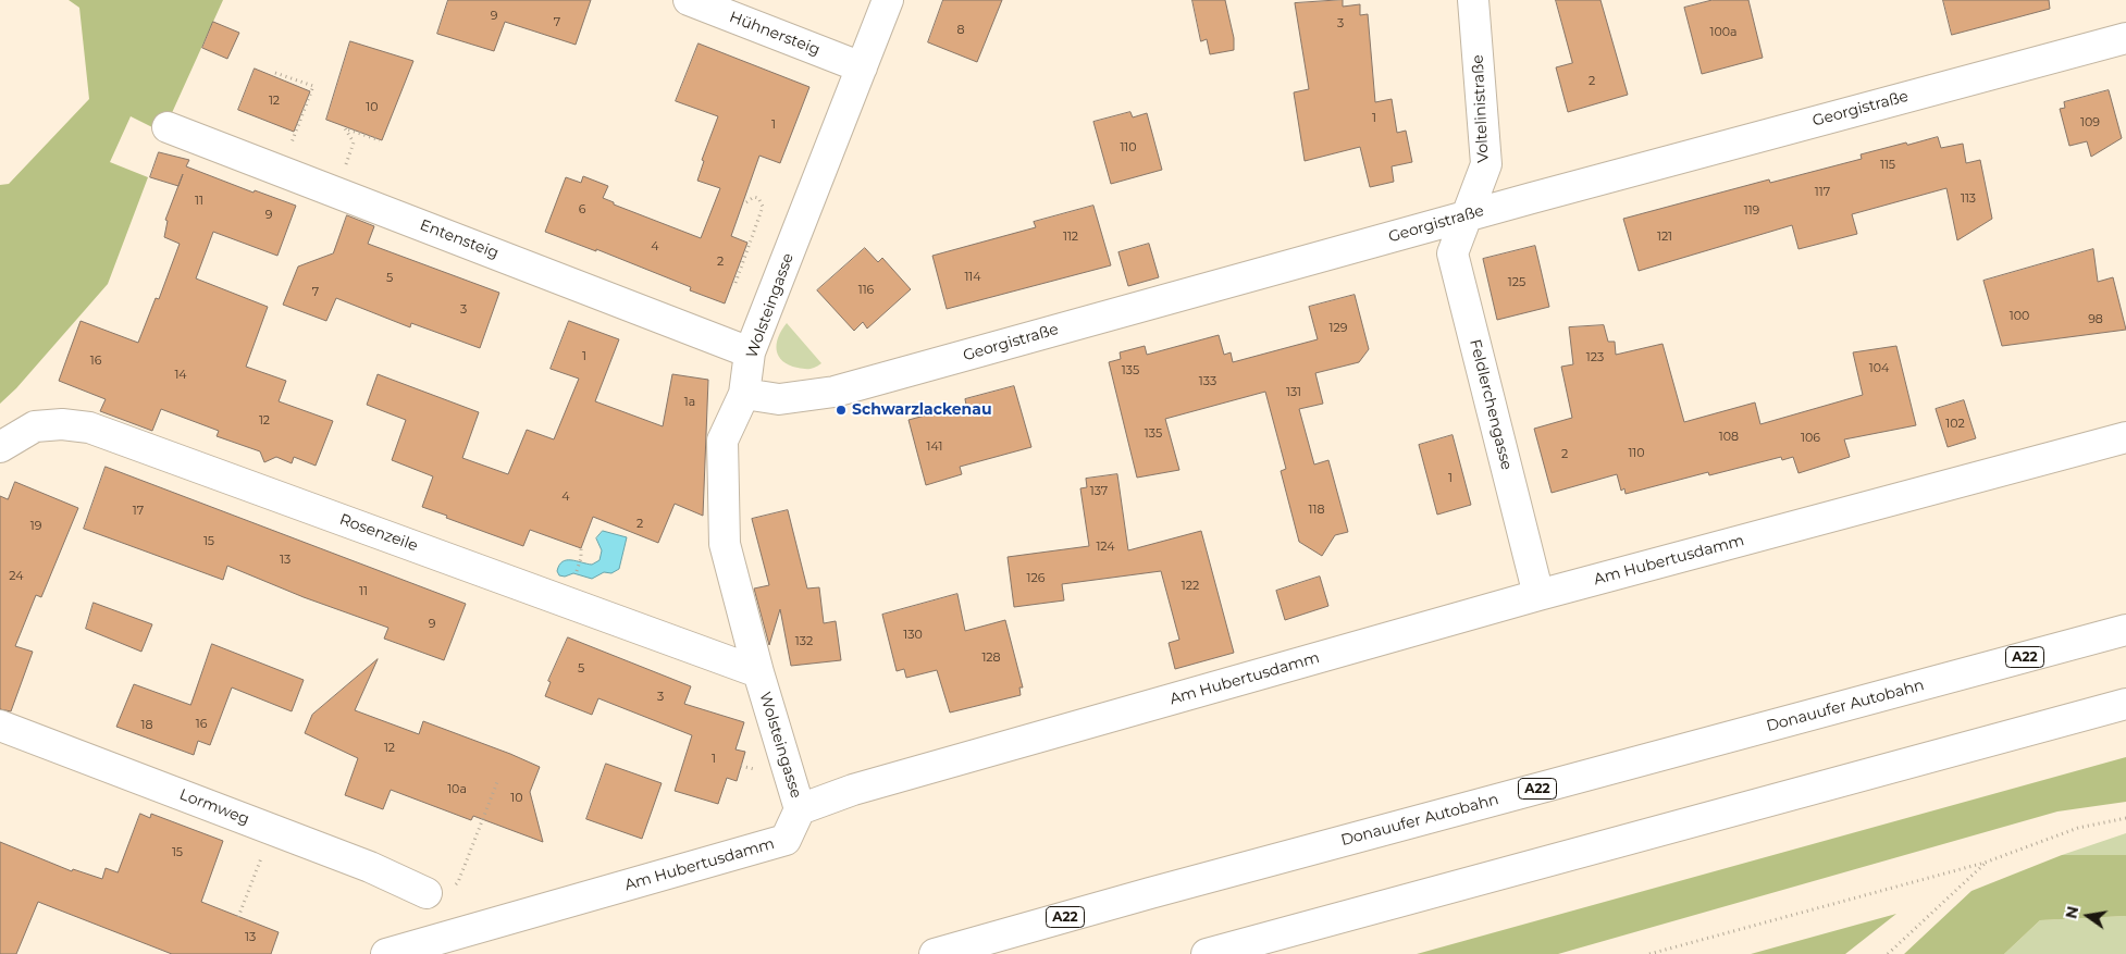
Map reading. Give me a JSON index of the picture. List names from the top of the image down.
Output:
{
  "streets": {
    "main road": [
      "Hühnersteig",
      "Voltelinistraße",
      "Georgistraße",
      "Entensteig",
      "Wolsteingasse",
      "Feldlerchengasse",
      "Rosenzeile",
      "Am Hubertusdamm",
      "A22",
      "Donauufer Autobahn",
      "Lormweg"
    ]
  },
  "crossings": [
    ["Hühnersteig", "Wolsteingasse"],
    ["Voltelinistraße", "Georgistraße"],
    ["Voltelinistraße", "Feldlerchengasse"],
    ["Georgistraße", "Wolsteingasse"],
    ["Georgistraße", "Feldlerchengasse"],
    ["Entensteig", "Wolsteingasse"],
    ["Wolsteingasse", "Rosenzeile"],
    ["Wolsteingasse", "Am Hubertusdamm"],
    ["Feldlerchengasse", "Am Hubertusdamm"]
  ],
  "places": ["Schwarzlackenau"],
  "house_numbers": [
    "9",
    "7",
    "3",
    "8",
    "100a",
    "2",
    "12",
    "10",
    "1",
    "109",
    "1",
    "110",
    "115",
    "117",
    "113",
    "11",
    "6",
    "119",
    "9",
    "112",
    "121",
    "4",
    "2",
    "114",
    "5",
    "125",
    "116",
    "7",
    "3",
    "100",
    "98",
    "129",
    "1",
    "123",
    "16",
    "104",
    "135",
    "14",
    "133",
    "131",
    "1a",
    "12",
    "102",
    "135",
    "108",
    "106",
    "141",
    "110",
    "2",
    "1",
    "137",
    "4",
    "118",
    "17",
    "2",
    "19",
    "15",
    "124",
    "13",
    "24",
    "126",
    "122",
    "11",
    "9",
    "130",
    "132",
    "128",
    "5",
    "3",
    "16",
    "18",
    "12",
    "1",
    "10a",
    "10",
    "15",
    "13"
  ],
  "north": "left"
}
